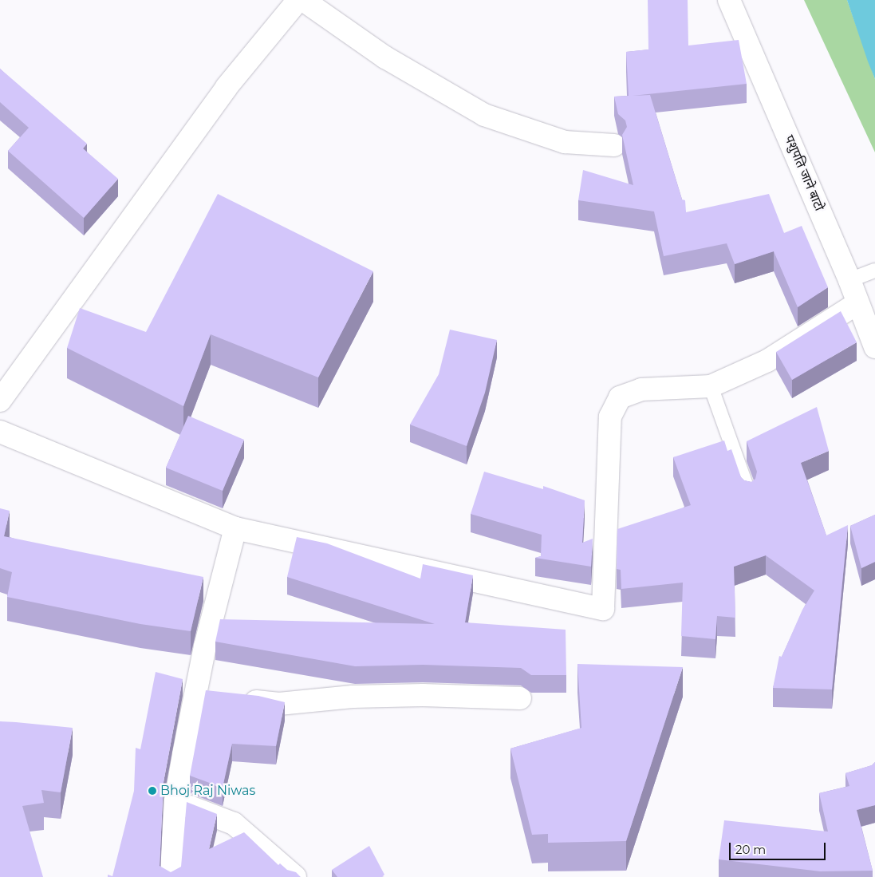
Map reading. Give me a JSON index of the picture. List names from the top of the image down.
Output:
{
  "streets": {
    "street": ["पशुपति जाने बाटो"]
  },
  "places": ["Bhoj Raj Niwas"],
  "scale_bar": "20 m"
}
